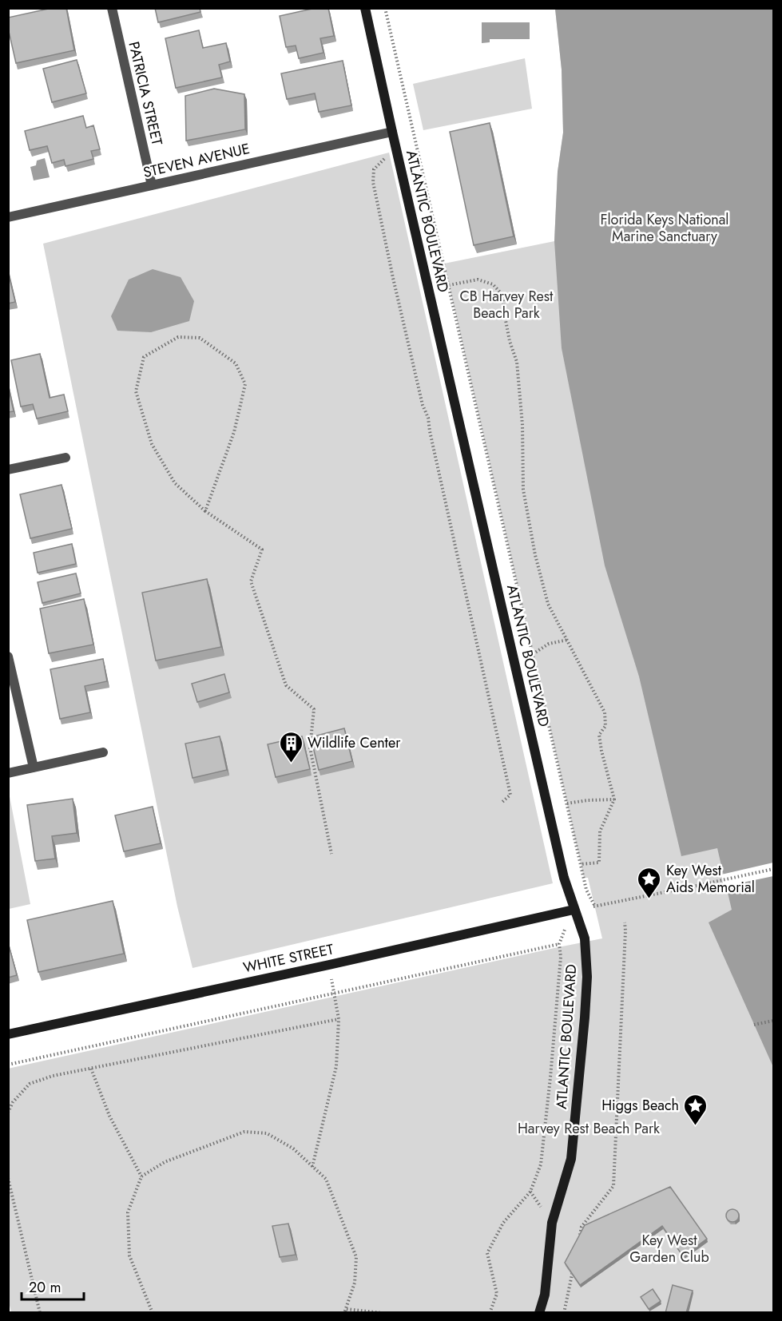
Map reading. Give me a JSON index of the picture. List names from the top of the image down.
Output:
{
  "streets": {
    "street": [
      "PATRICIA STREET",
      "STEVEN AVENUE",
      "ATLANTIC BOULEVARD",
      "WHITE STREET"
    ]
  },
  "crossings": [
    ["PATRICIA STREET", "STEVEN AVENUE"],
    ["STEVEN AVENUE", "ATLANTIC BOULEVARD"],
    ["ATLANTIC BOULEVARD", "WHITE STREET"]
  ],
  "parks": [
    "Florida Keys National Marine Sanctuary",
    "CB Harvey Rest Beach Park",
    "Harvey Rest Beach Park",
    "Key West Garden Club"
  ],
  "places": {
    "building": ["Wildlife Center"],
    "place": ["Key West Aids Memorial", "Higgs Beach"]
  },
  "scale_bar": "20 m"
}
